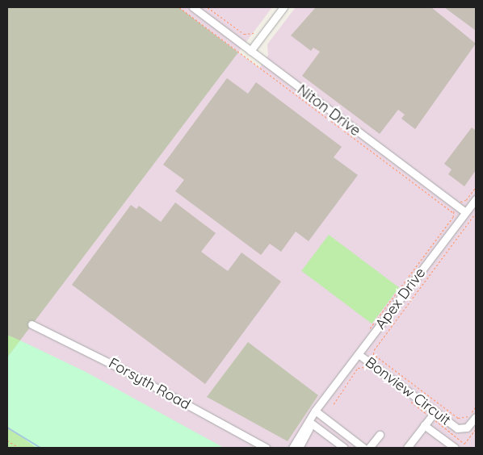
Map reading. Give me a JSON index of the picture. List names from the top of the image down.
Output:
{
  "streets": {
    "street": [
      "Niton Drive",
      "Apex Drive",
      "Forsyth Road",
      "Bonview Circuit"
    ]
  },
  "crossings": [
    ["Niton Drive", "Apex Drive"],
    ["Apex Drive", "Bonview Circuit"]
  ]
}
